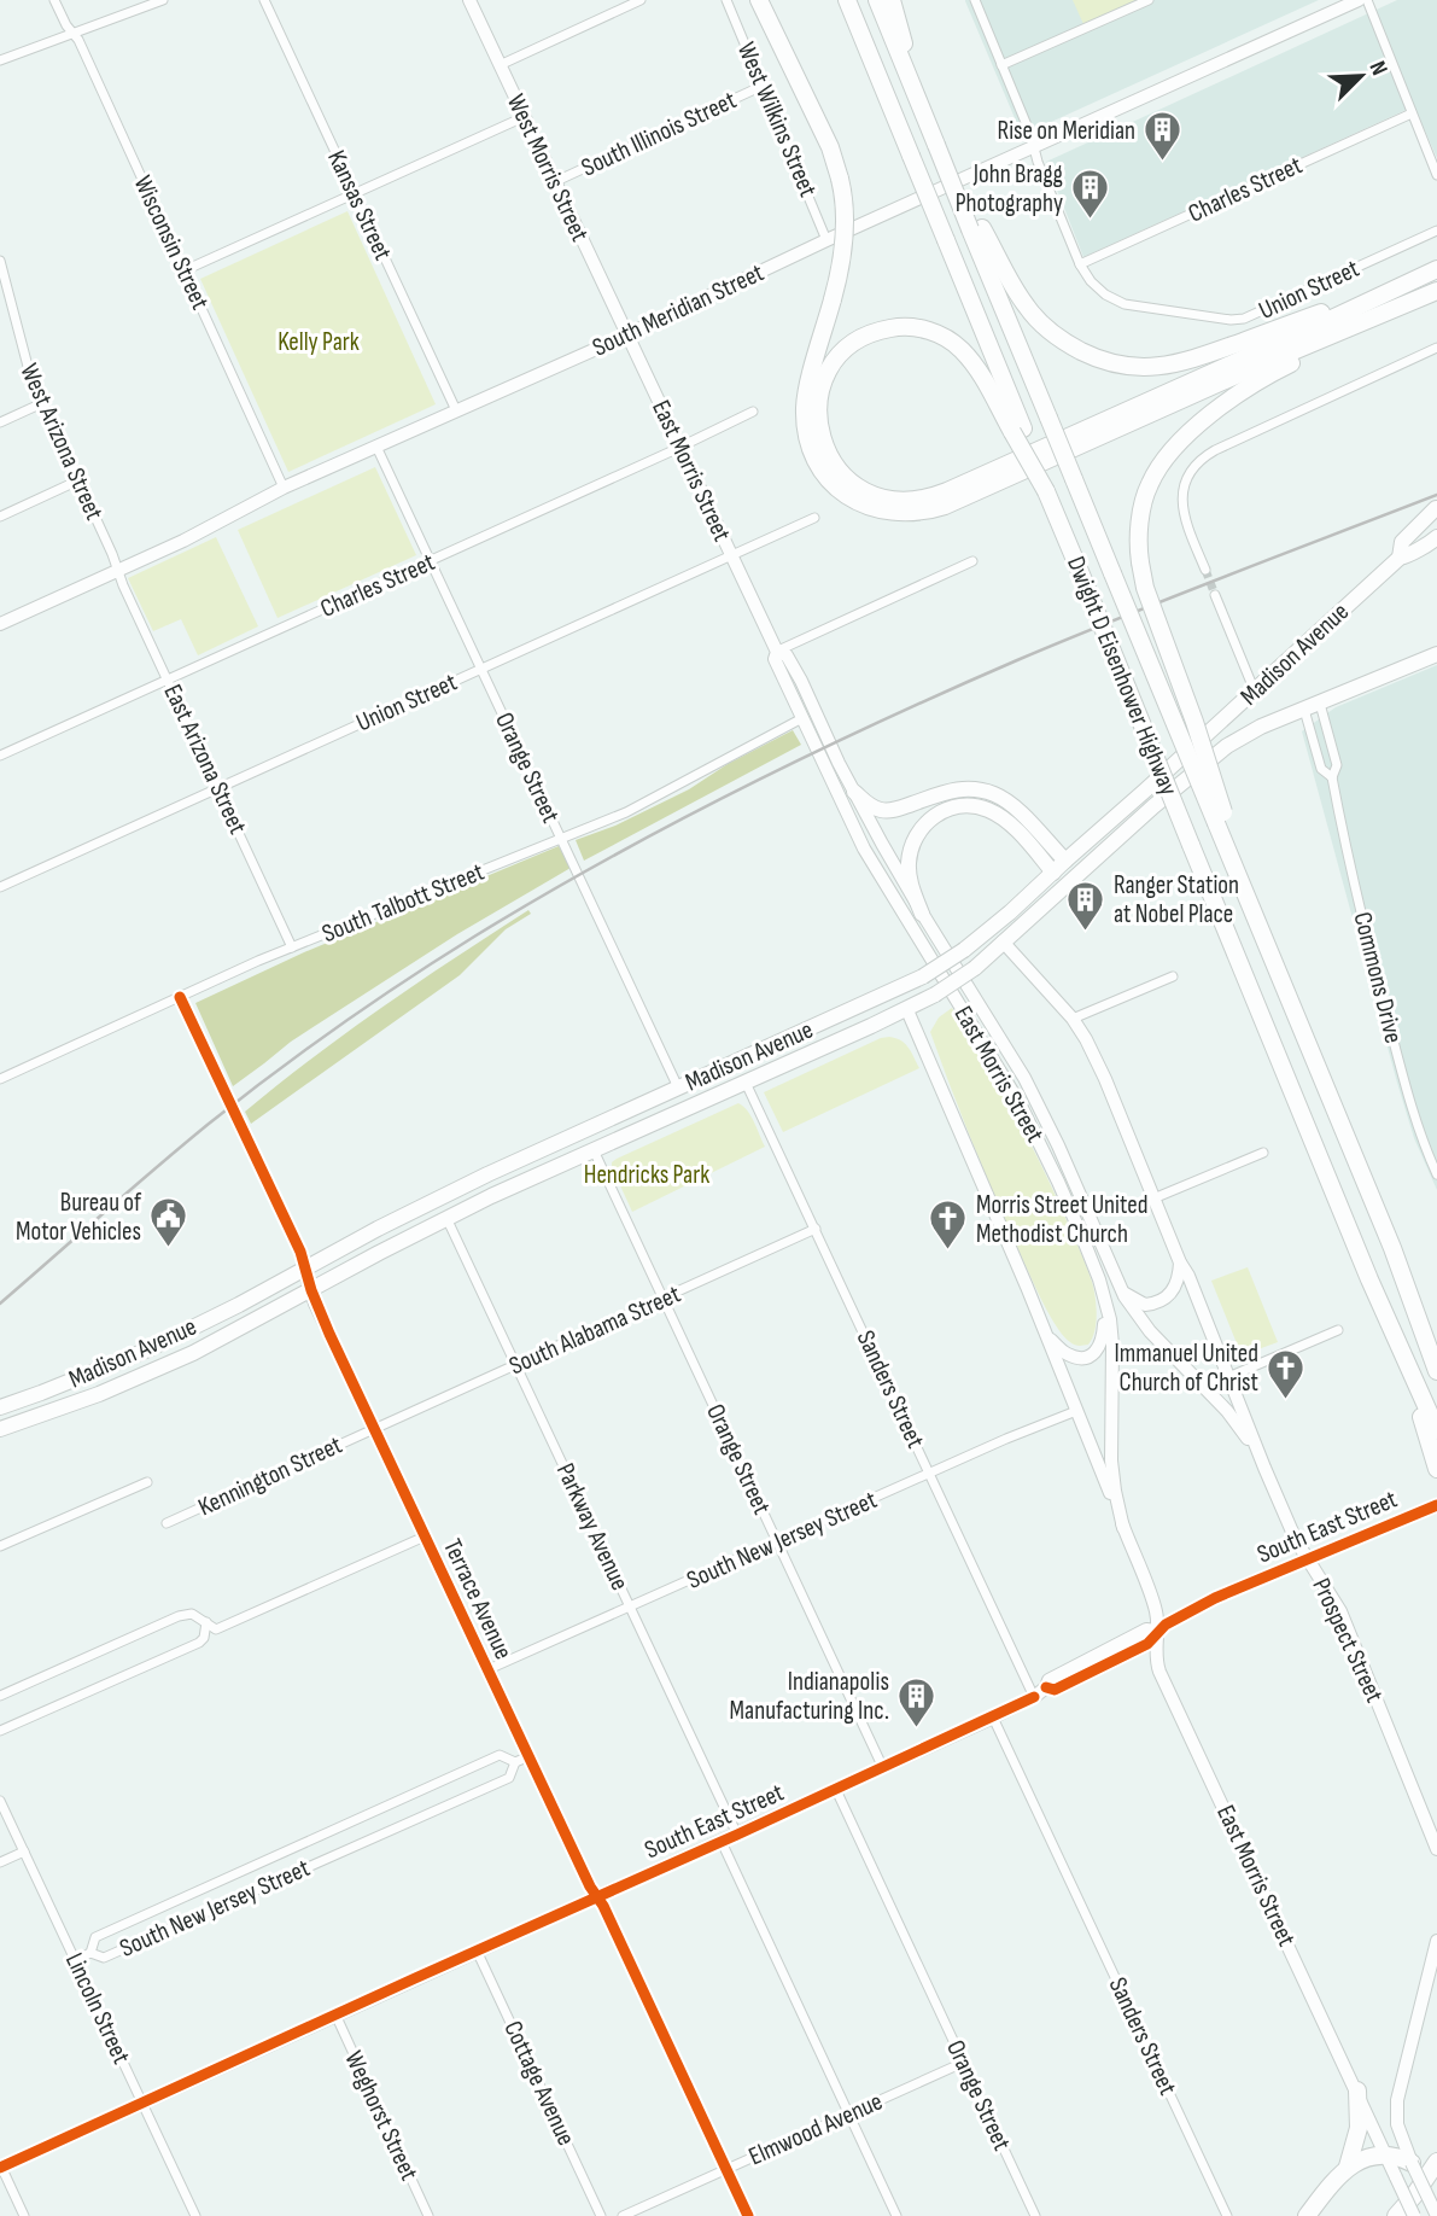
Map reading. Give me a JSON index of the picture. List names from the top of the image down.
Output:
{
  "streets": {
    "highway": ["Dwight D Eisenhower Highway"],
    "main road": [
      "West Morris Street",
      "South Meridian Street",
      "East Morris Street",
      "Madison Avenue",
      "South East Street",
      "Terrace Avenue",
      "Prospect Street"
    ],
    "street": [
      "West Wilkins Street",
      "South Illinois Street",
      "Charles Street",
      "Kansas Street",
      "Wisconsin Street",
      "Union Street",
      "West Arizona Street",
      "East Arizona Street",
      "Orange Street",
      "South Talbott Street",
      "Commons Drive",
      "South Alabama Street",
      "Sanders Street",
      "Kennington Street",
      "Parkway Avenue",
      "South New Jersey Street",
      "Lincoln Street",
      "Cottage Avenue",
      "Weghorst Street",
      "Elmwood Avenue"
    ]
  },
  "crossings": [
    ["West Wilkins Street", "South Illinois Street"],
    ["West Wilkins Street", "South Meridian Street"],
    ["South Illinois Street", "West Morris Street"],
    ["West Morris Street", "South Meridian Street"],
    ["West Morris Street", "East Morris Street"],
    ["Charles Street", "Union Street"],
    ["Charles Street", "East Morris Street"],
    ["Charles Street", "East Arizona Street"],
    ["Charles Street", "Orange Street"],
    ["Kansas Street", "South Meridian Street"],
    ["Wisconsin Street", "South Meridian Street"],
    ["Union Street", "East Morris Street"],
    ["Union Street", "East Arizona Street"],
    ["Union Street", "Orange Street"],
    ["South Meridian Street", "West Arizona Street"],
    ["South Meridian Street", "East Morris Street"],
    ["South Meridian Street", "East Arizona Street"],
    ["South Meridian Street", "Orange Street"],
    ["West Arizona Street", "East Arizona Street"],
    ["East Morris Street", "Madison Avenue"],
    ["East Morris Street", "South Talbott Street"],
    ["East Morris Street", "South East Street"],
    ["East Morris Street", "South New Jersey Street"],
    ["East Morris Street", "Prospect Street"],
    ["Madison Avenue", "Orange Street"],
    ["Madison Avenue", "Sanders Street"],
    ["Madison Avenue", "Parkway Avenue"],
    ["Madison Avenue", "Terrace Avenue"],
    ["Madison Avenue", "Prospect Street"],
    ["East Arizona Street", "South Talbott Street"],
    ["Orange Street", "South Talbott Street"],
    ["Orange Street", "South Alabama Street"],
    ["Orange Street", "South East Street"],
    ["Orange Street", "South New Jersey Street"],
    ["Orange Street", "Elmwood Avenue"],
    ["South Talbott Street", "Terrace Avenue"],
    ["South Alabama Street", "Sanders Street"],
    ["South Alabama Street", "Kennington Street"],
    ["South Alabama Street", "Parkway Avenue"],
    ["South Alabama Street", "Terrace Avenue"],
    ["Sanders Street", "South East Street"],
    ["Sanders Street", "South New Jersey Street"],
    ["Kennington Street", "Terrace Avenue"],
    ["Parkway Avenue", "South East Street"],
    ["Parkway Avenue", "South New Jersey Street"],
    ["South East Street", "Terrace Avenue"],
    ["South East Street", "Prospect Street"],
    ["South East Street", "Lincoln Street"],
    ["South East Street", "Cottage Avenue"],
    ["South East Street", "Weghorst Street"],
    ["South New Jersey Street", "Terrace Avenue"],
    ["South New Jersey Street", "Lincoln Street"],
    ["Terrace Avenue", "Elmwood Avenue"]
  ],
  "parks": ["Kelly Park", "Hendricks Park"],
  "places": {
    "building": [
      "Rise on Meridian",
      "John Bragg Photography",
      "Ranger Station at Nobel Place",
      "Indianapolis Manufacturing Inc."
    ],
    "public building": ["Bureau of Motor Vehicles"],
    "church": ["Morris Street United Methodist Church", "Immanuel United Church of Christ"]
  },
  "north": "top right"
}
